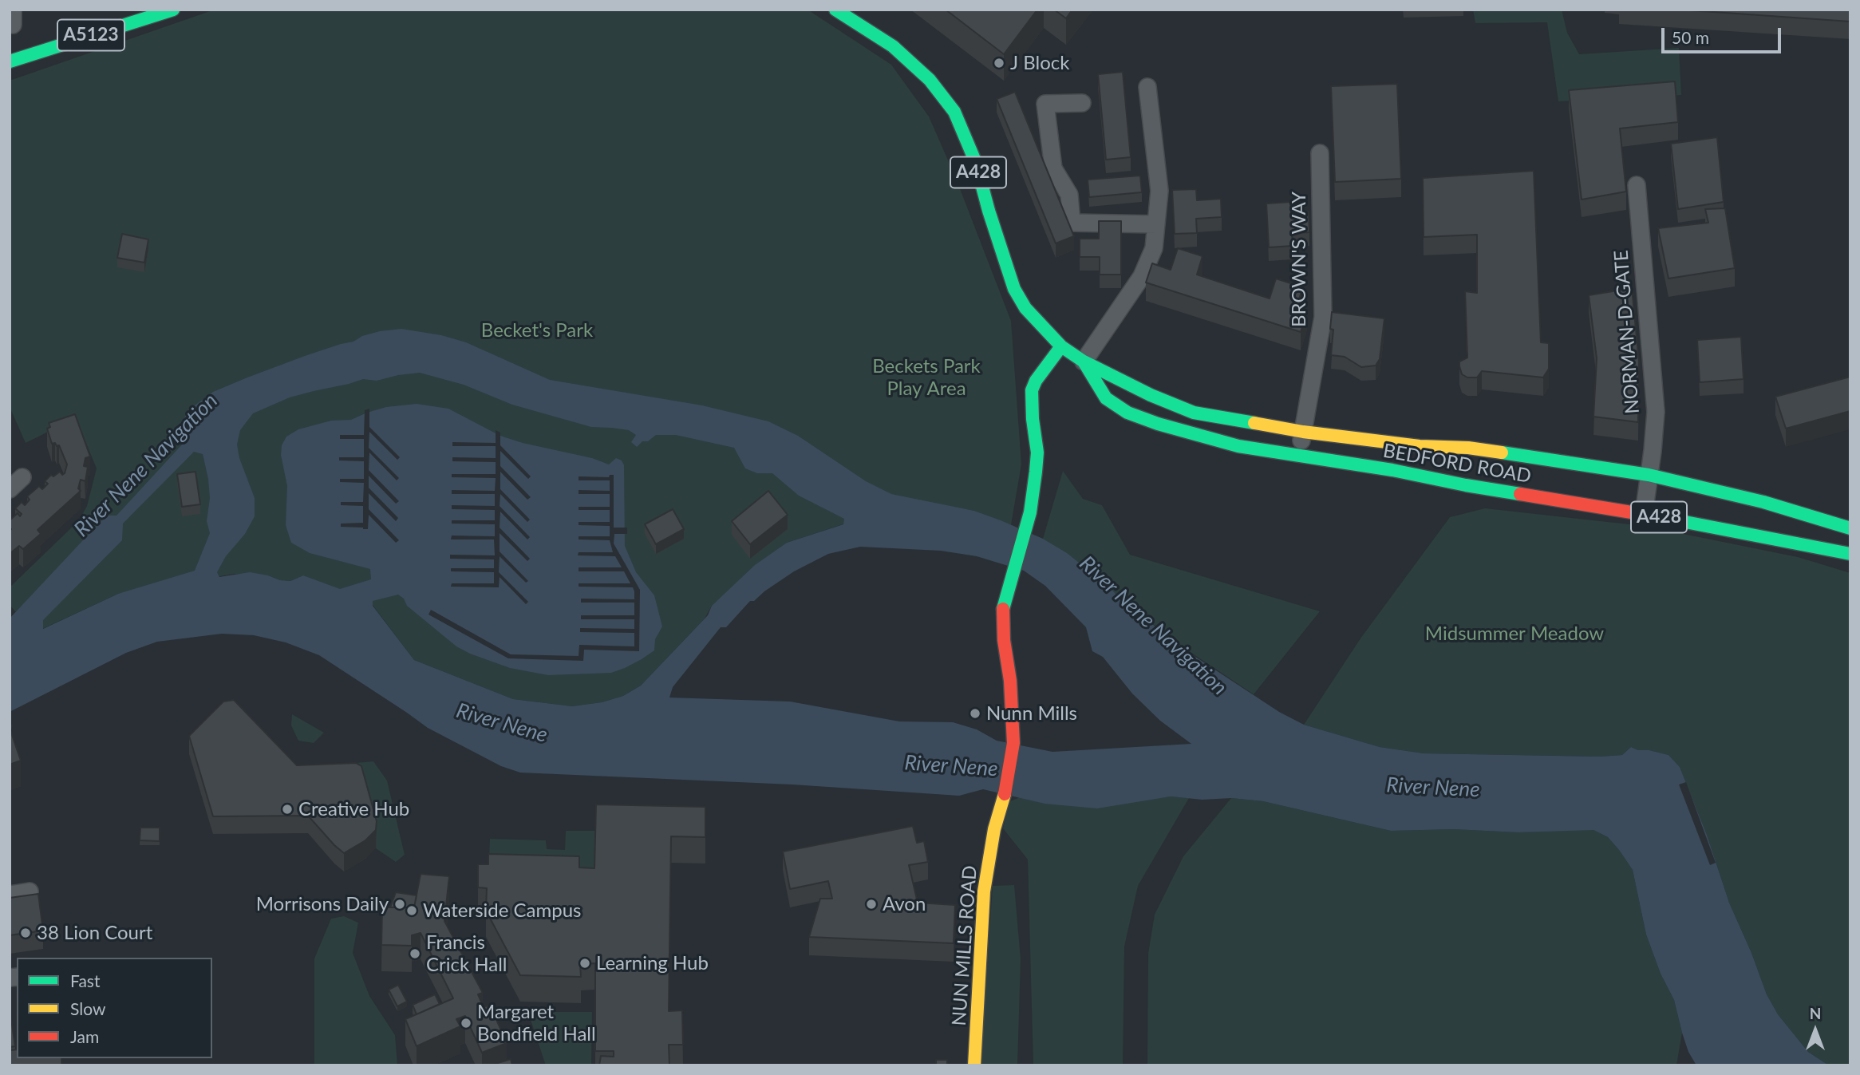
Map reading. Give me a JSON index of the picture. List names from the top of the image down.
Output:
{
  "streets": {
    "main road": [
      "A5123",
      "A428",
      "BEDFORD ROAD",
      "NUN MILLS ROAD"
    ],
    "street": ["BROWN'S WAY", "NORMAN-D-GATE"]
  },
  "crossings": [
    ["BROWN'S WAY", "BEDFORD ROAD"],
    ["NORMAN-D-GATE", "BEDFORD ROAD"],
    ["BEDFORD ROAD", "NUN MILLS ROAD"]
  ],
  "water": ["River Nene Navigation", "River Nene"],
  "parks": ["Becket's Park", "Beckets Park Play Area", "Midsummer Meadow"],
  "places": [
    "J Block",
    "Nunn Mills",
    "Creative Hub",
    "Morrisons Daily",
    "Avon",
    "Waterside Campus",
    "38 Lion Court",
    "Francis Crick Hall",
    "Learning Hub",
    "Margaret Bondfield Hall"
  ],
  "legend": ["Fast", "Slow", "Jam"],
  "scale_bar": "50 m",
  "north": "top"
}
